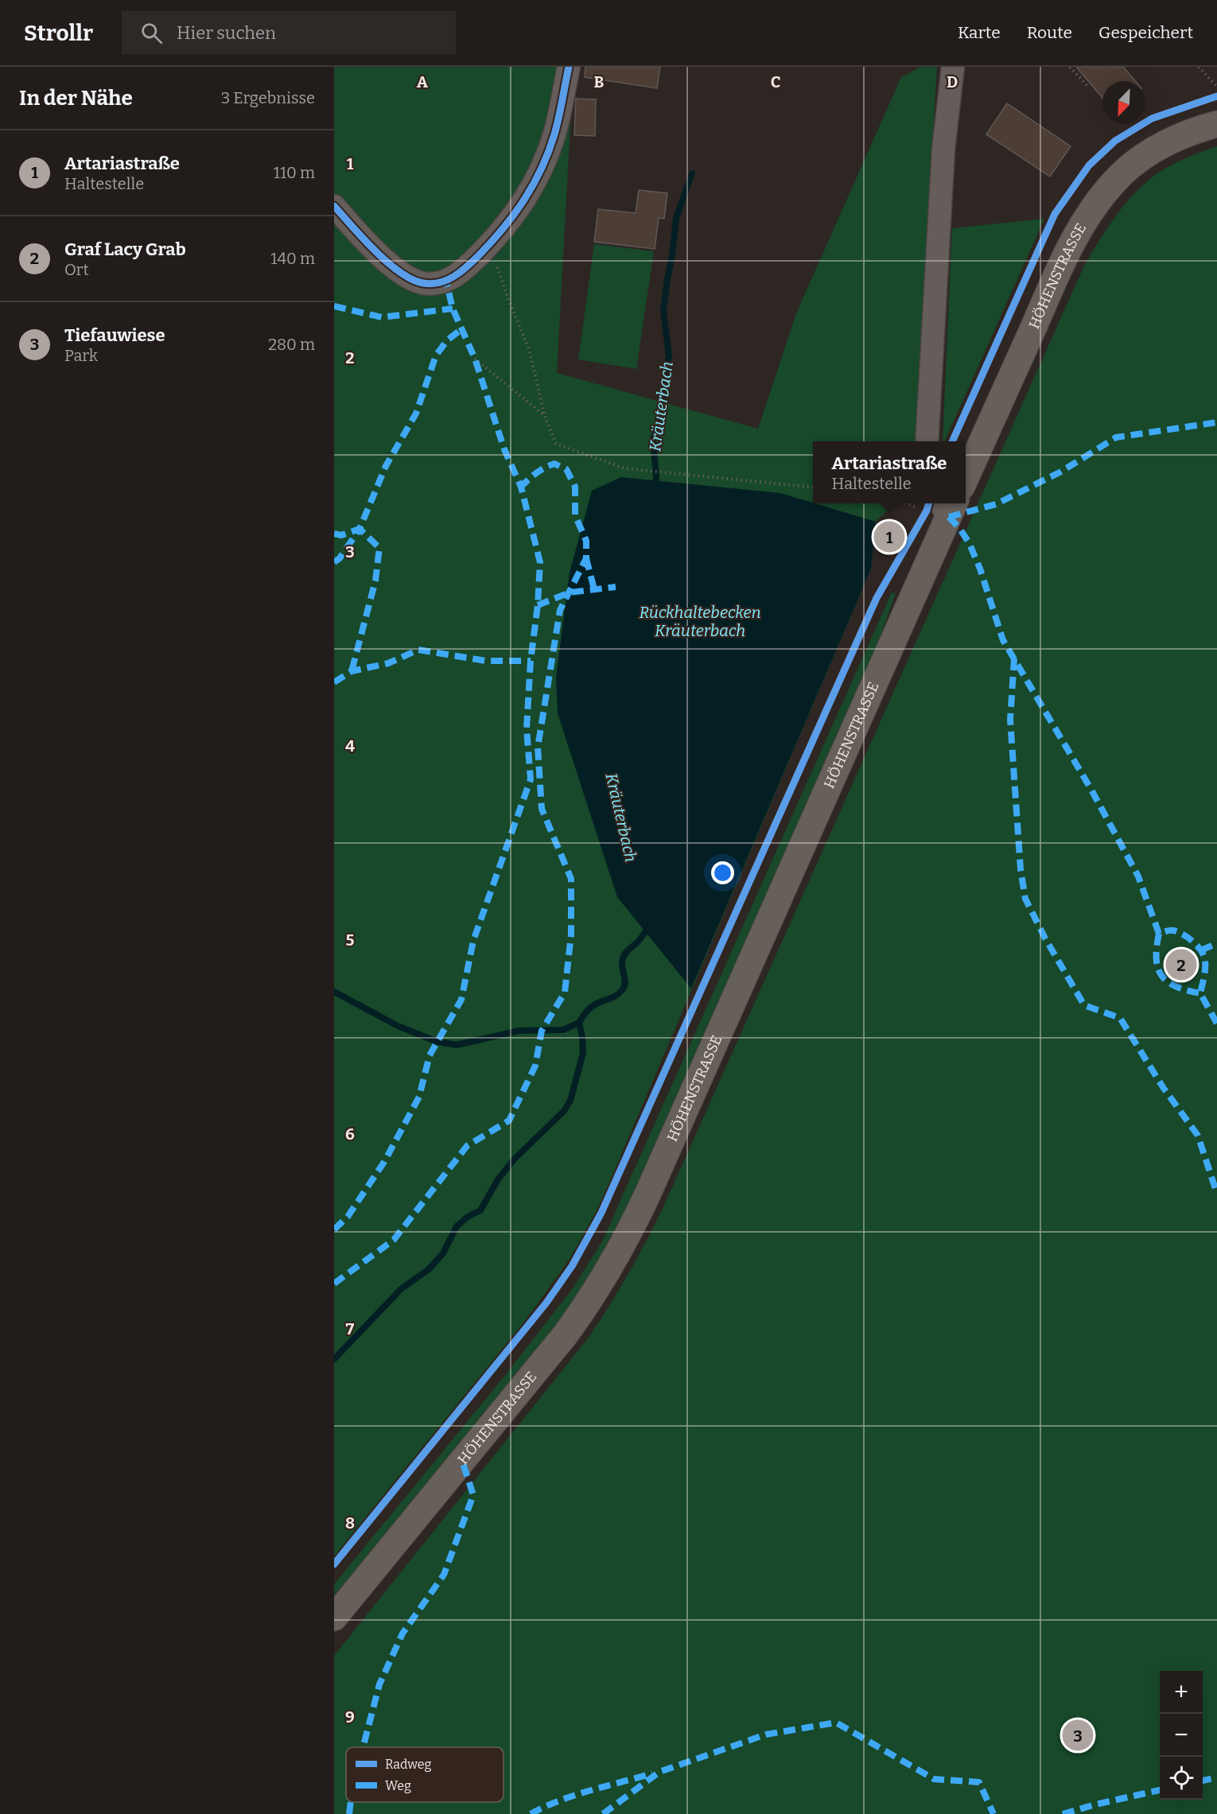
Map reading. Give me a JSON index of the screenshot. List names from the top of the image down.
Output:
{
  "streets": {
    "main road": ["HÖHENSTRASSE"]
  },
  "water": ["Kräuterbach", "Rückhaltebecken Kräuterbach"],
  "legend": ["Radweg", "Weg"],
  "north": "bottom left",
  "page": {
    "header": "Strollr",
    "search": "Hier suchen",
    "nav": ["Karte", "Route", "Gespeichert"],
    "heading": ["In der Nähe", "3 Ergebnisse"],
    "list": [
      {
        "mark": "1",
        "name": "Artariastraße",
        "note": "Haltestelle",
        "value": "110 m"
      },
      {
        "mark": "2",
        "name": "Graf Lacy Grab",
        "note": "Ort",
        "value": "140 m"
      },
      {
        "mark": "3",
        "name": "Tiefauwiese",
        "note": "Park",
        "value": "280 m"
      }
    ],
    "popup": ["Artariastraße", "Haltestelle"],
    "pins": ["1", "2", "3"],
    "map_buttons": ["+", "−"]
  },
  "grid": {
    "columns": [
      "A",
      "B",
      "C",
      "D"
    ],
    "rows": [
      "1",
      "2",
      "3",
      "4",
      "5",
      "6",
      "7",
      "8",
      "9"
    ]
  }
}
